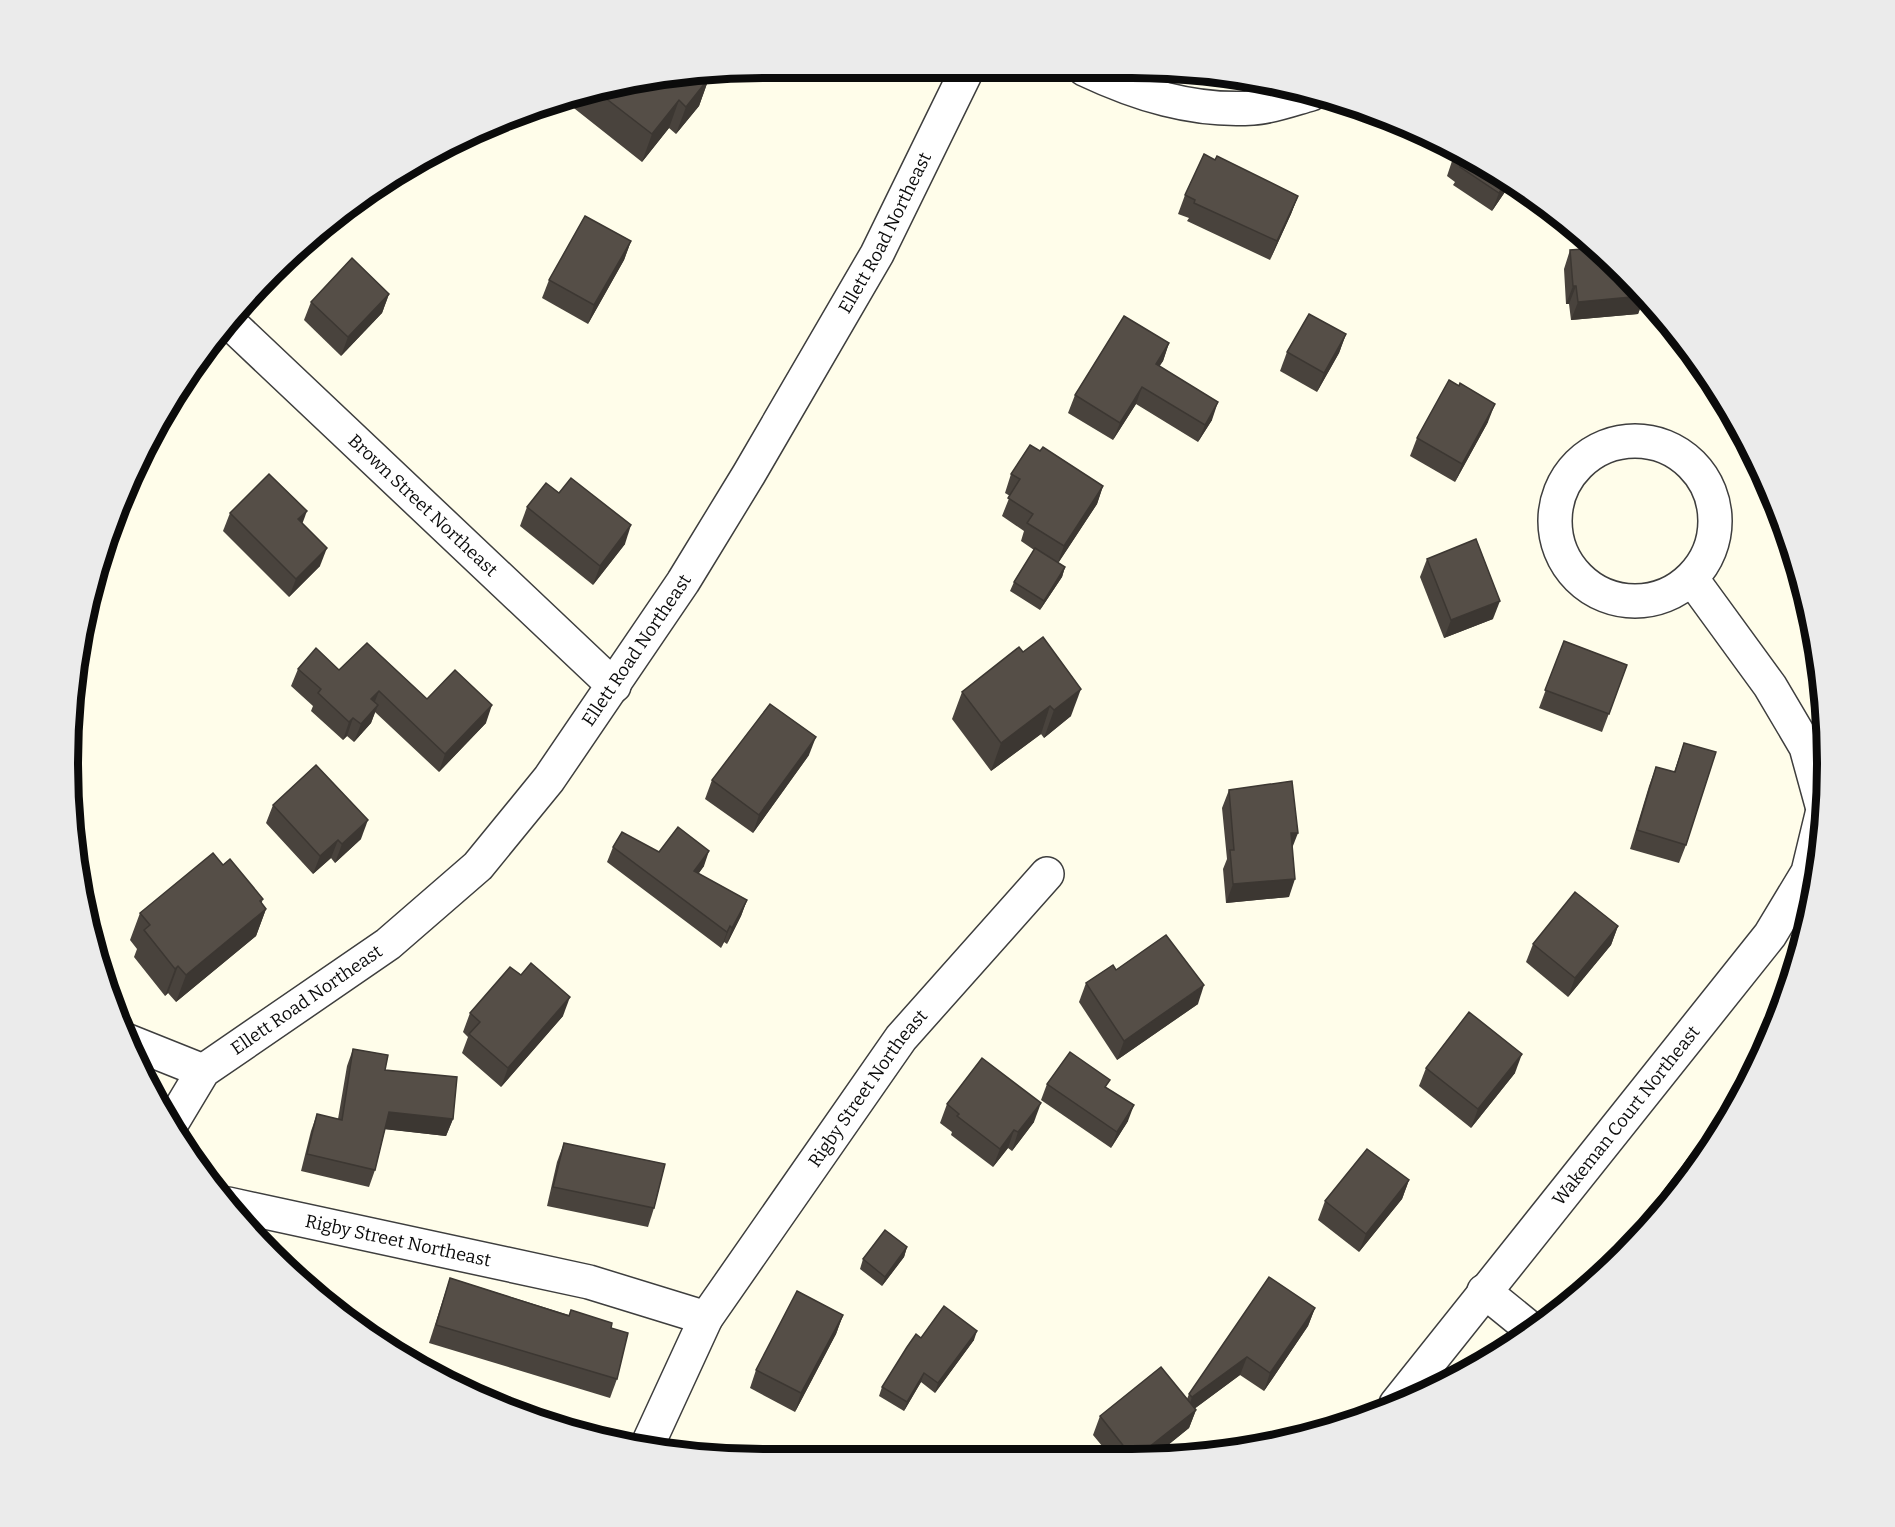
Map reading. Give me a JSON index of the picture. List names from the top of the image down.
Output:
{
  "streets": {
    "street": [
      "Ellett Road Northeast",
      "Brown Street Northeast",
      "Rigby Street Northeast",
      "Wakeman Court Northeast"
    ]
  },
  "crossings": [
    ["Ellett Road Northeast", "Brown Street Northeast"]
  ]
}
